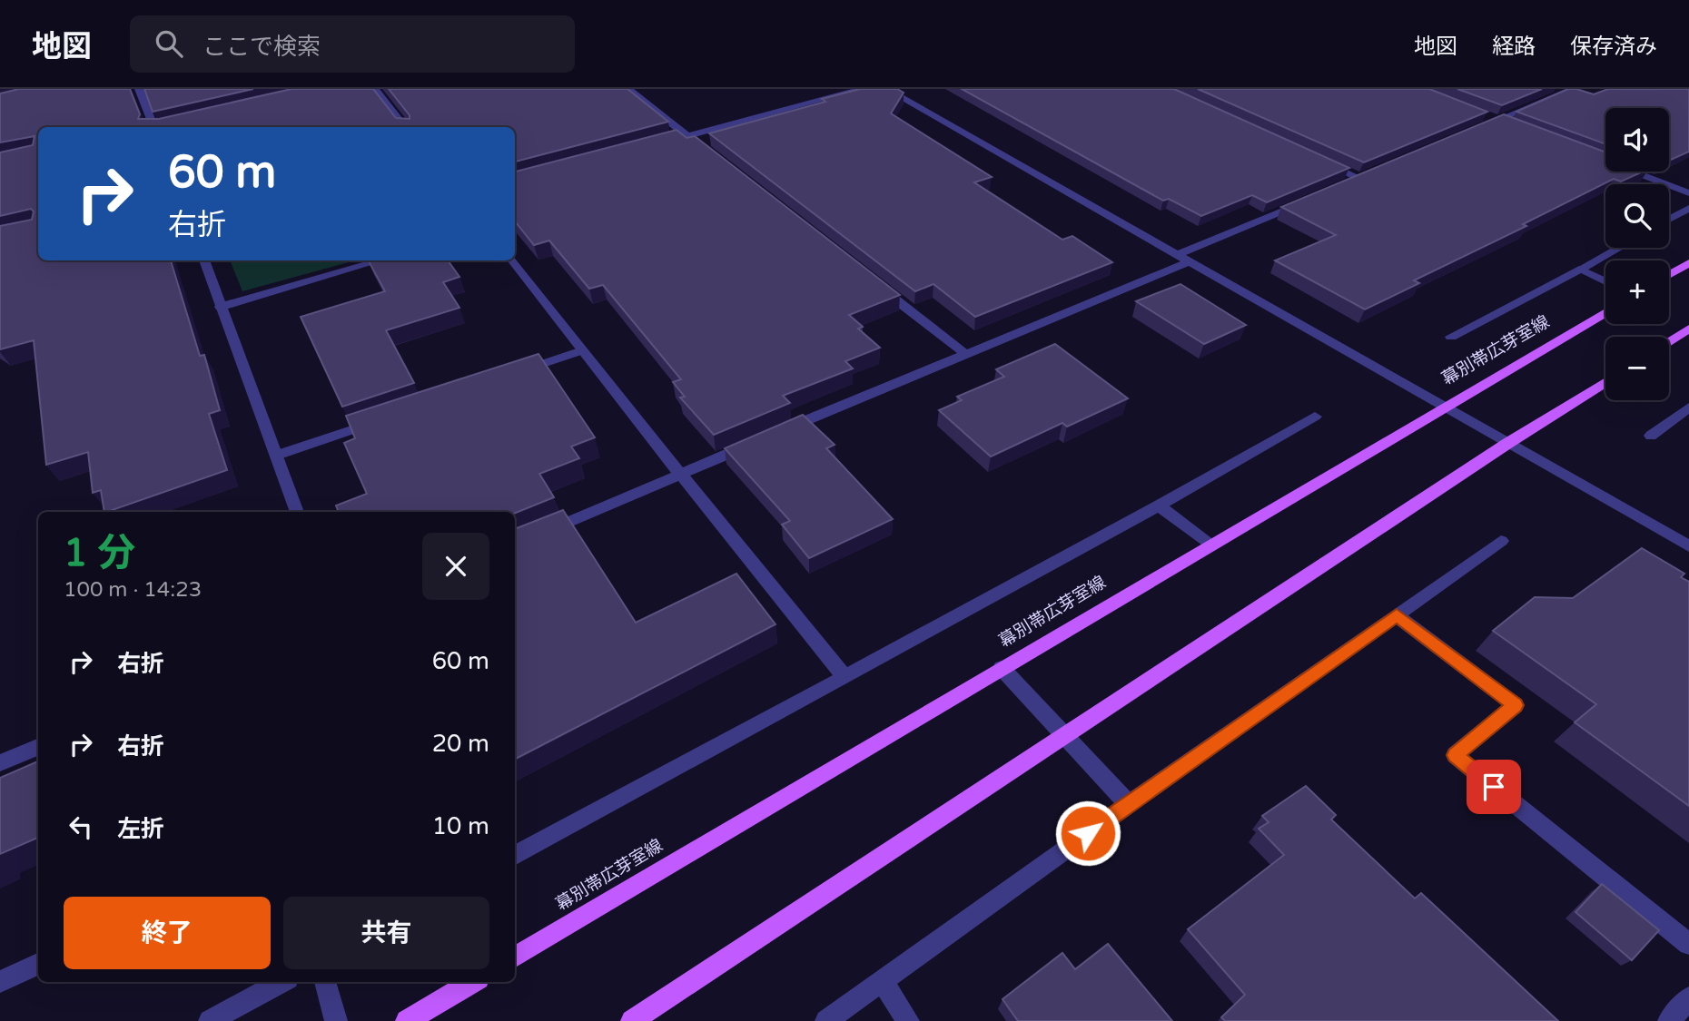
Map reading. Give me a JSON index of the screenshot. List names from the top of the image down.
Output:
{
  "streets": {
    "main road": ["幕別帯広芽室線"]
  },
  "page": {
    "header": "地図",
    "search": "ここで検索",
    "nav": ["地図", "経路", "保存済み"],
    "map_buttons": ["+", "−"],
    "turn": ["60 m", "右折"],
    "heading": ["1 分", "100 m · 14:23"],
    "list": [
      {
        "name": "右折",
        "value": "60 m"
      },
      {
        "name": "右折",
        "value": "20 m"
      },
      {
        "name": "左折",
        "value": "10 m"
      }
    ],
    "buttons": ["終了", "共有"]
  }
}
